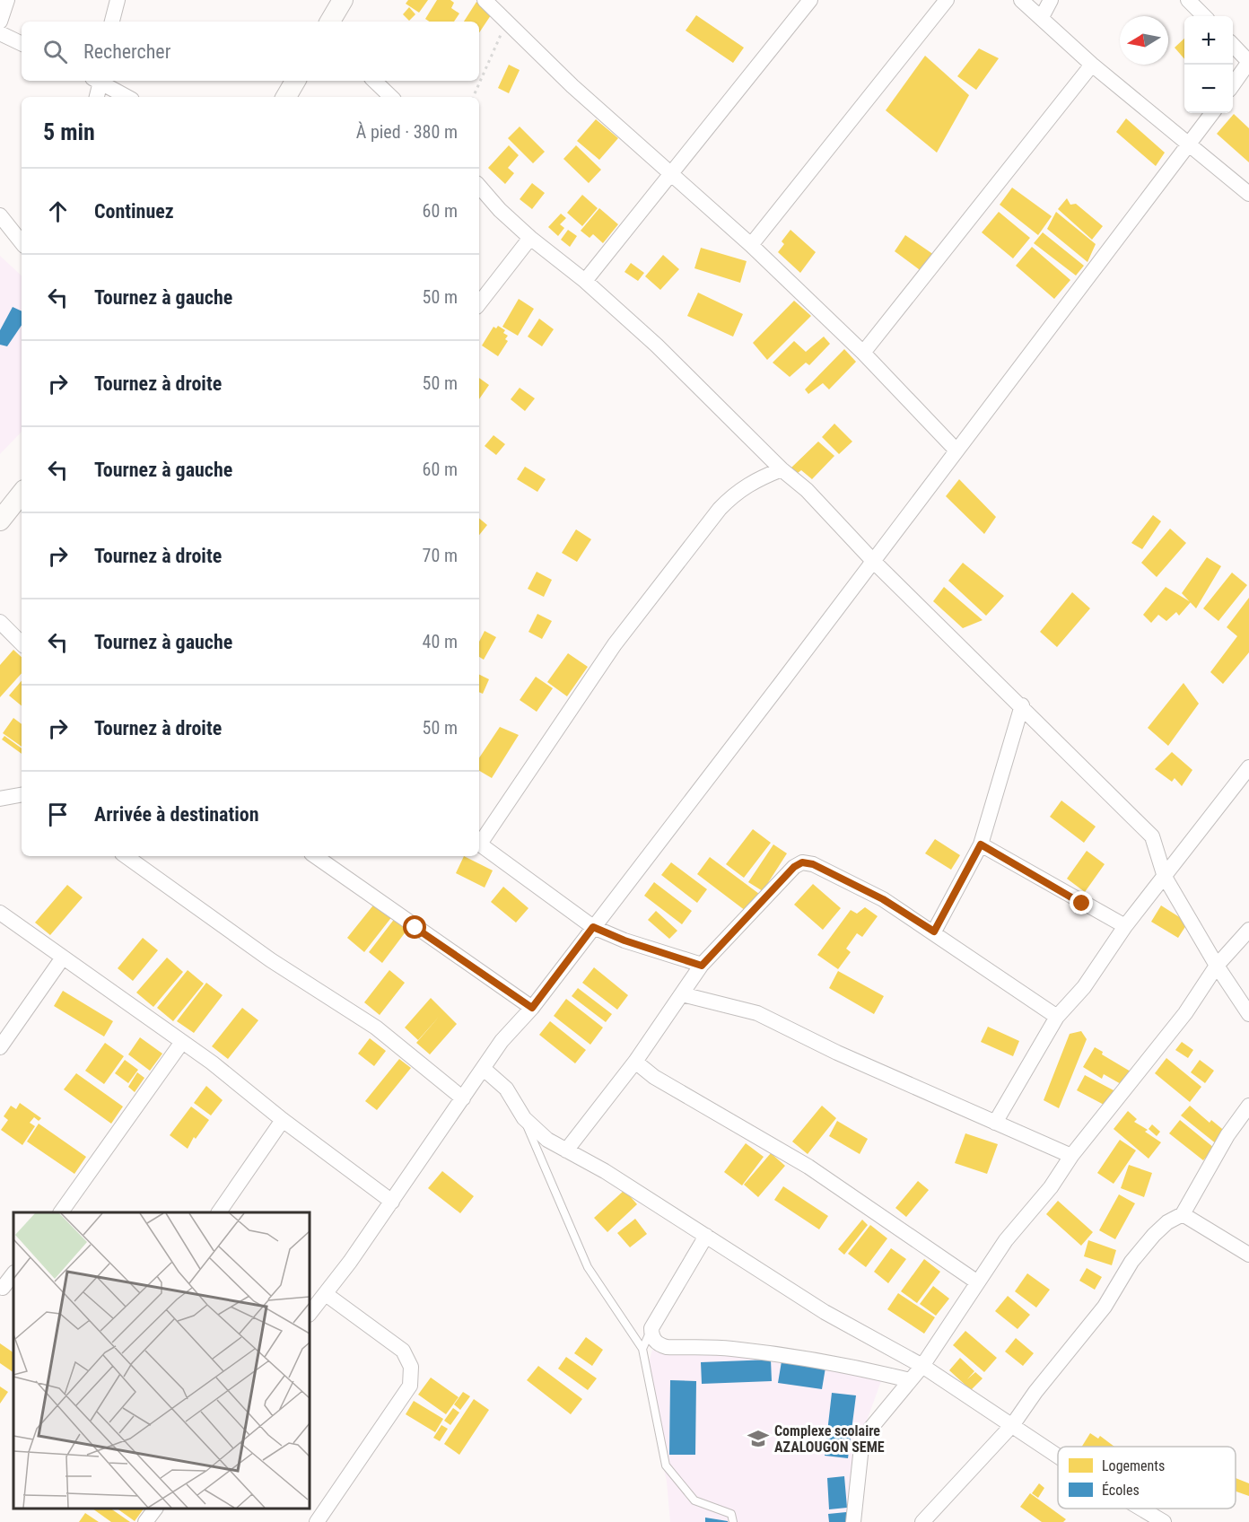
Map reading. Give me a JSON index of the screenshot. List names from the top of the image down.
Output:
{
  "places": {
    "school or university": ["Complexe scolaire AZALOUGON SEME"]
  },
  "legend": ["Logements", "Écoles"],
  "north": "left",
  "page": {
    "map_buttons": ["+", "−"],
    "search": "Rechercher",
    "heading": ["5 min", "À pied · 380 m"],
    "list": [
      ["Continuez", "60 m"],
      ["Tournez à gauche", "50 m"],
      ["Tournez à droite", "50 m"],
      ["Tournez à gauche", "60 m"],
      ["Tournez à droite", "70 m"],
      ["Tournez à gauche", "40 m"],
      ["Tournez à droite", "50 m"],
      "Arrivée à destination"
    ]
  }
}
